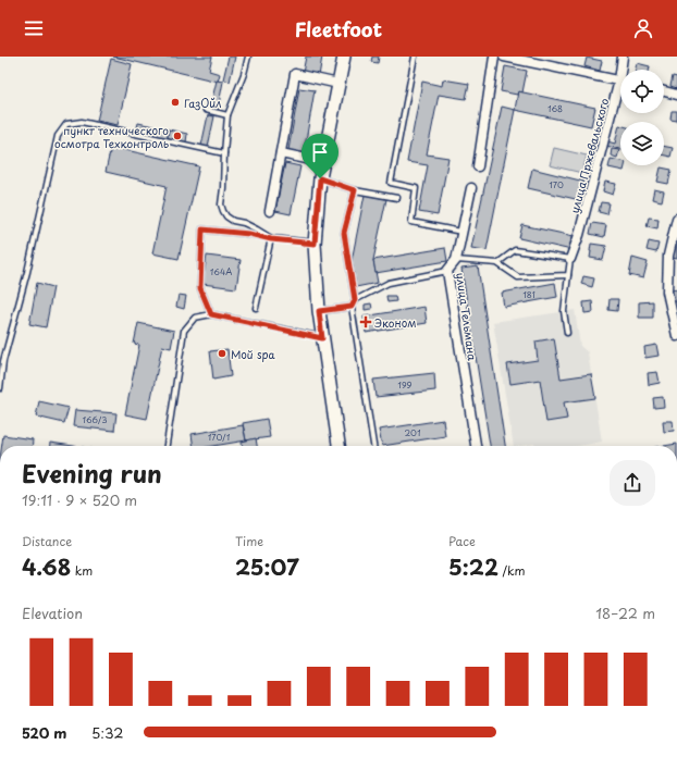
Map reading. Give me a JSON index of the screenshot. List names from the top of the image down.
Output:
{
  "streets": {
    "street": ["улица Пржевальского", "улица Тельмана"]
  },
  "places": {
    "other": ["ГазОйл", "пункт технического осмотра Техконтроль", "Мой spa"],
    "health": ["Эконом"]
  },
  "house_numbers": [
    "168",
    "170",
    "164А",
    "181",
    "199",
    "166/3",
    "201",
    "170/1"
  ],
  "page": {
    "header": "Fleetfoot",
    "heading": ["Evening run", "19:11 · 9 × 520 m"],
    "stats": [
      ["Distance", "4.68 km"],
      ["Time", "25:07"],
      ["Pace", "5:22 /km"]
    ],
    "chart": ["Elevation", "18–22 m"],
    "list": [
      {
        "name": "520 m",
        "note": "5:32"
      }
    ]
  }
}
